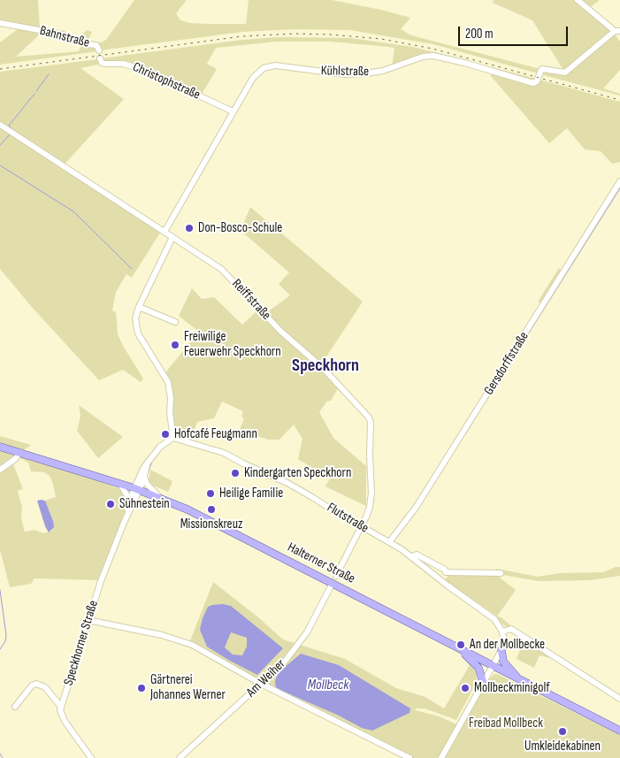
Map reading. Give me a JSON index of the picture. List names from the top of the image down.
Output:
{
  "streets": {
    "main road": ["Halterner Straße"],
    "street": [
      "Bahnstraße",
      "Kühlstraße",
      "Christophstraße",
      "Reiffstraße",
      "Gersdorffstraße",
      "Flutstraße",
      "Speckhorner Straße",
      "Am Weiher"
    ]
  },
  "crossings": [
    ["Kühlstraße", "Christophstraße"],
    ["Kühlstraße", "Reiffstraße"],
    ["Reiffstraße", "Flutstraße"],
    ["Gersdorffstraße", "Flutstraße"],
    ["Halterner Straße", "Speckhorner Straße"],
    ["Halterner Straße", "Am Weiher"]
  ],
  "districts": ["Speckhorn"],
  "water": ["Mollbeck"],
  "parks": ["Freibad Mollbeck"],
  "places": [
    "Don-Bosco-Schule",
    "Freiwilige Feuerwehr Speckhorn",
    "Hofcafé Feugmann",
    "Kindergarten Speckhorn",
    "Heilige Familie",
    "Sühnestein",
    "Missionskreuz",
    "An der Mollbecke",
    "Gärtnerei Johannes Werner",
    "Mollbeckminigolf",
    "Umkleidekabinen"
  ],
  "scale_bar": "200 m"
}
